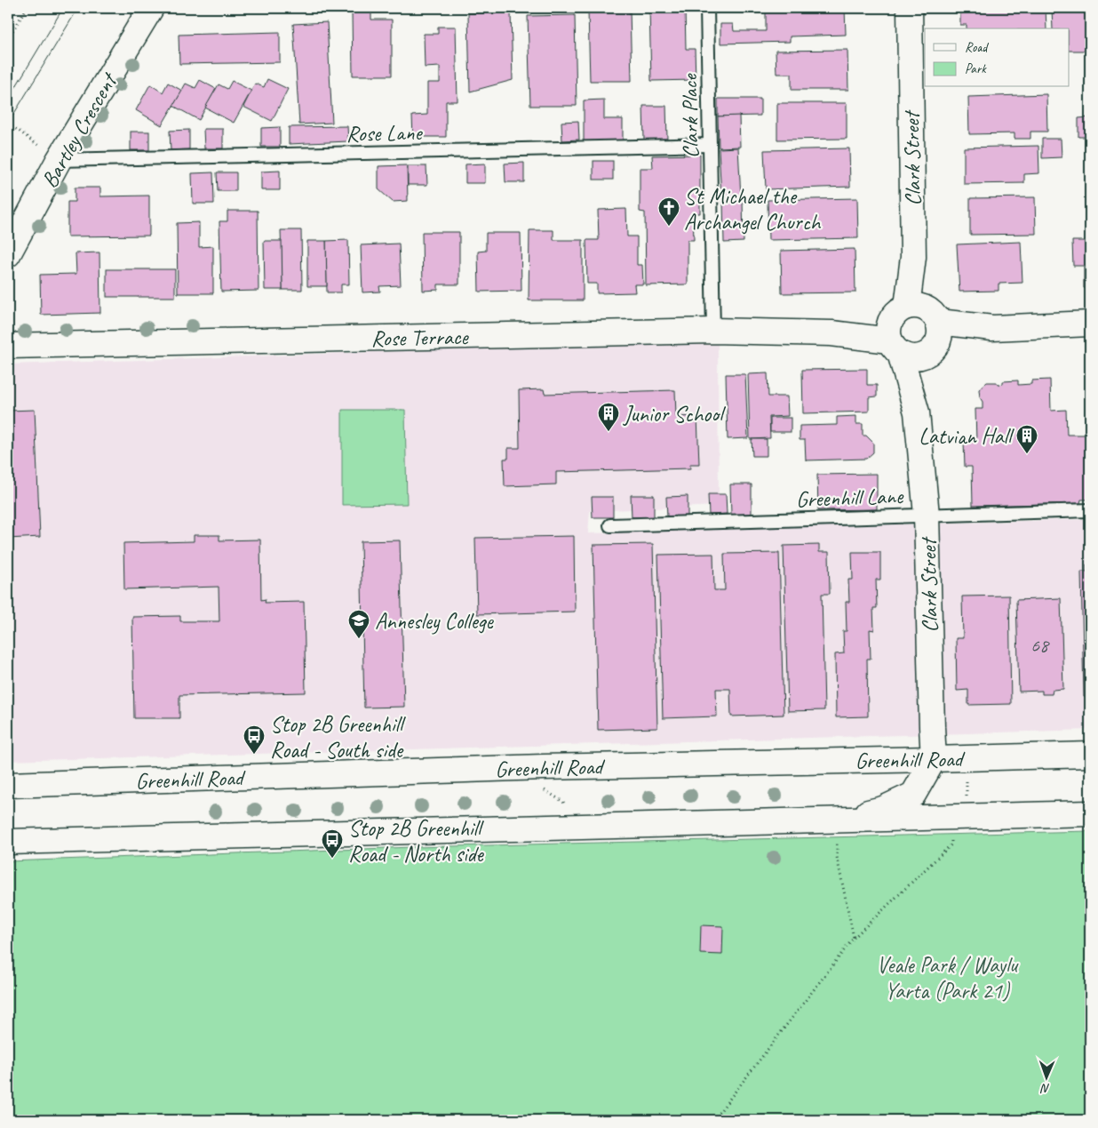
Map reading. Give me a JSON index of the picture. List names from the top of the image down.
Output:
{
  "streets": {
    "main road": [
      "Bartley Crescent",
      "Clark Street",
      "Rose Terrace",
      "Greenhill Road"
    ],
    "lane": ["Clark Place", "Rose Lane", "Greenhill Lane"]
  },
  "crossings": [
    ["Clark Place", "Rose Lane"],
    ["Clark Place", "Rose Terrace"],
    ["Bartley Crescent", "Rose Lane"],
    ["Clark Street", "Rose Terrace"],
    ["Clark Street", "Greenhill Lane"],
    ["Clark Street", "Greenhill Road"]
  ],
  "parks": ["Veale Park / Waylu Yarta (Park 21)"],
  "places": {
    "church": ["St Michael the Archangel Church"],
    "building": ["Junior School", "Latvian Hall"],
    "school or university": ["Annesley College"],
    "bus stop": ["Stop 2B Greenhill Road - South side", "Stop 2B Greenhill Road - North side"]
  },
  "house_numbers": ["68"],
  "legend": ["Road", "Park"],
  "north": "bottom"
}
